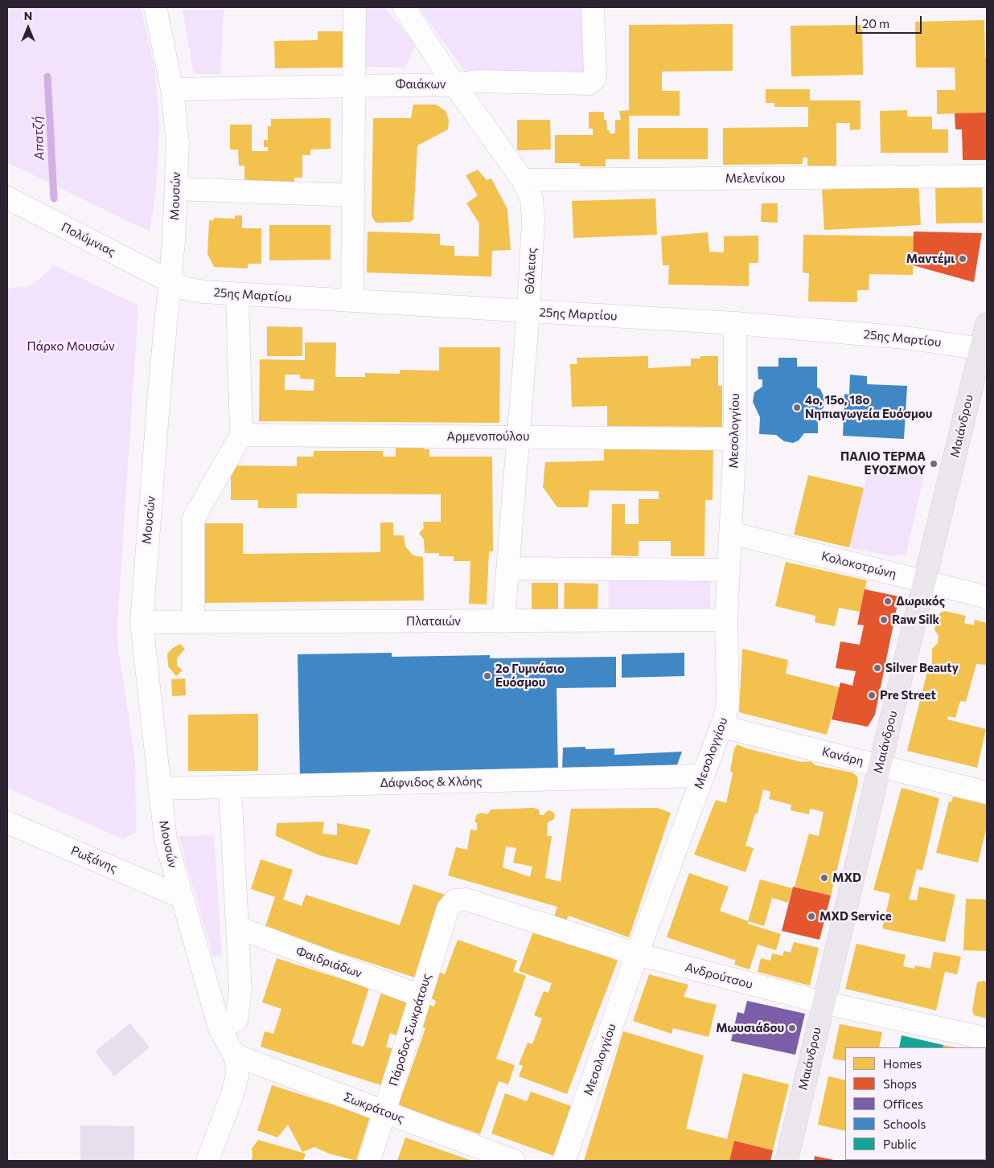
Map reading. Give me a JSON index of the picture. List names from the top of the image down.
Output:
{
  "streets": {
    "main road": ["Μαιάνδρου"],
    "street": [
      "Φαιάκων",
      "Μελενίκου",
      "Μουσών",
      "Πολύμνιας",
      "Θάλειας",
      "25ης Μαρτίου",
      "Μεσολογγίου",
      "Αρμενοπούλου",
      "Κολοκοτρώνη",
      "Πλαταιών",
      "Κανάρη",
      "Δάφνιδος & Χλόης",
      "Ρωξάνης",
      "Φαιδριάδων",
      "Ανδρούτσου",
      "Πάροδος Σωκράτους",
      "Σωκράτους"
    ]
  },
  "crossings": [
    ["Φαιάκων", "Μουσών"],
    ["Φαιάκων", "Θάλειας"],
    ["Μελενίκου", "Θάλειας"],
    ["Μουσών", "Πολύμνιας"],
    ["Μουσών", "25ης Μαρτίου"],
    ["Μουσών", "Πλαταιών"],
    ["Μουσών", "Δάφνιδος & Χλόης"],
    ["Μουσών", "Ρωξάνης"],
    ["Μουσών", "Σωκράτους"],
    ["Πολύμνιας", "25ης Μαρτίου"],
    ["Θάλειας", "25ης Μαρτίου"],
    ["Θάλειας", "Αρμενοπούλου"],
    ["Θάλειας", "Πλαταιών"],
    ["25ης Μαρτίου", "Μαιάνδρου"],
    ["25ης Μαρτίου", "Μεσολογγίου"],
    ["Μαιάνδρου", "Κολοκοτρώνη"],
    ["Μαιάνδρου", "Κανάρη"],
    ["Μαιάνδρου", "Ανδρούτσου"],
    ["Μεσολογγίου", "Αρμενοπούλου"],
    ["Μεσολογγίου", "Κολοκοτρώνη"],
    ["Μεσολογγίου", "Πλαταιών"],
    ["Μεσολογγίου", "Κανάρη"],
    ["Μεσολογγίου", "Δάφνιδος & Χλόης"],
    ["Μεσολογγίου", "Ανδρούτσου"],
    ["Φαιδριάδων", "Πάροδος Σωκράτους"],
    ["Ανδρούτσου", "Πάροδος Σωκράτους"],
    ["Πάροδος Σωκράτους", "Σωκράτους"]
  ],
  "water": ["Απατζή"],
  "parks": ["Πάρκο Μουσών"],
  "places": [
    "Μαντέμι",
    "4ο, 15ο, 18ο Νηπιαγωγεία Ευόσμου",
    "ΠΑΛΙΟ ΤΕΡΜΑ ΕΥΟΣΜΟΥ",
    "Δωρικός",
    "Raw Silk",
    "Silver Beauty",
    "2ο Γυμνάσιο Ευόσμου",
    "Pre Street",
    "MXD",
    "MXD Service",
    "Μωυσιάδου"
  ],
  "legend": [
    "Homes",
    "Shops",
    "Offices",
    "Schools",
    "Public"
  ],
  "scale_bar": "20 m",
  "north": "top"
}
